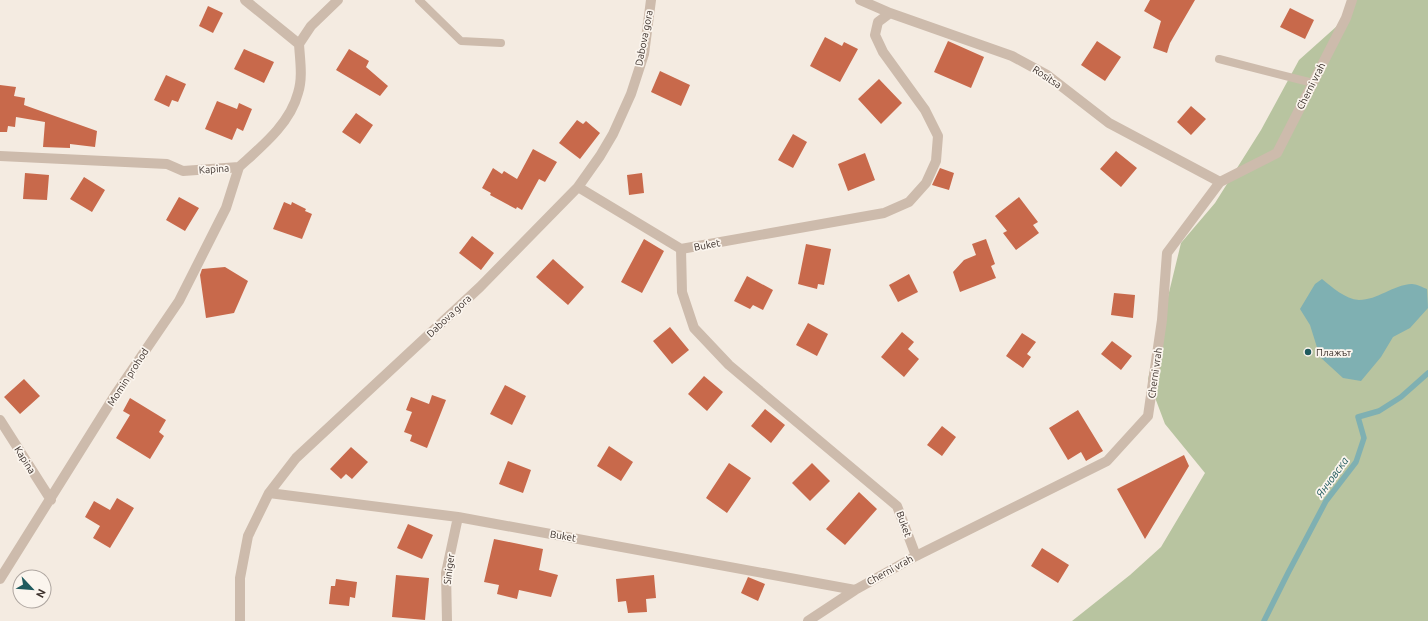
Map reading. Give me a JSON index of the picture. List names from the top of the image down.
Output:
{
  "streets": {
    "street": [
      "Dabova gora",
      "Rositsa",
      "Cherni vrah",
      "Kapina",
      "Buket",
      "Momin prohod",
      "Siniger"
    ]
  },
  "crossings": [
    ["Dabova gora", "Buket"],
    ["Rositsa", "Cherni vrah"],
    ["Rositsa", "Buket"],
    ["Cherni vrah", "Buket"],
    ["Kapina", "Momin prohod"],
    ["Buket", "Siniger"]
  ],
  "water": ["Янчовска"],
  "places": ["Плажът"],
  "north": "bottom right"
}
